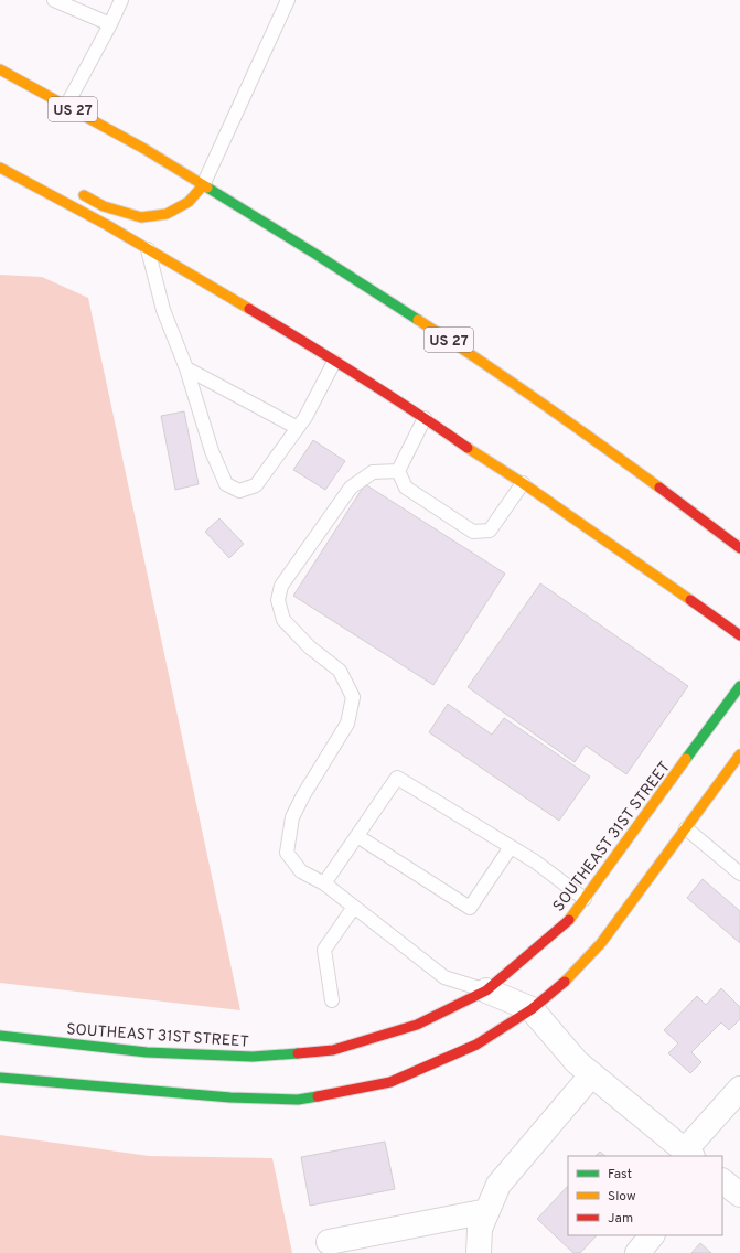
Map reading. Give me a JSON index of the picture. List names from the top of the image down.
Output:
{
  "streets": {
    "main road": ["US 27", "SOUTHEAST 31ST STREET"]
  },
  "legend": ["Fast", "Slow", "Jam"]
}
